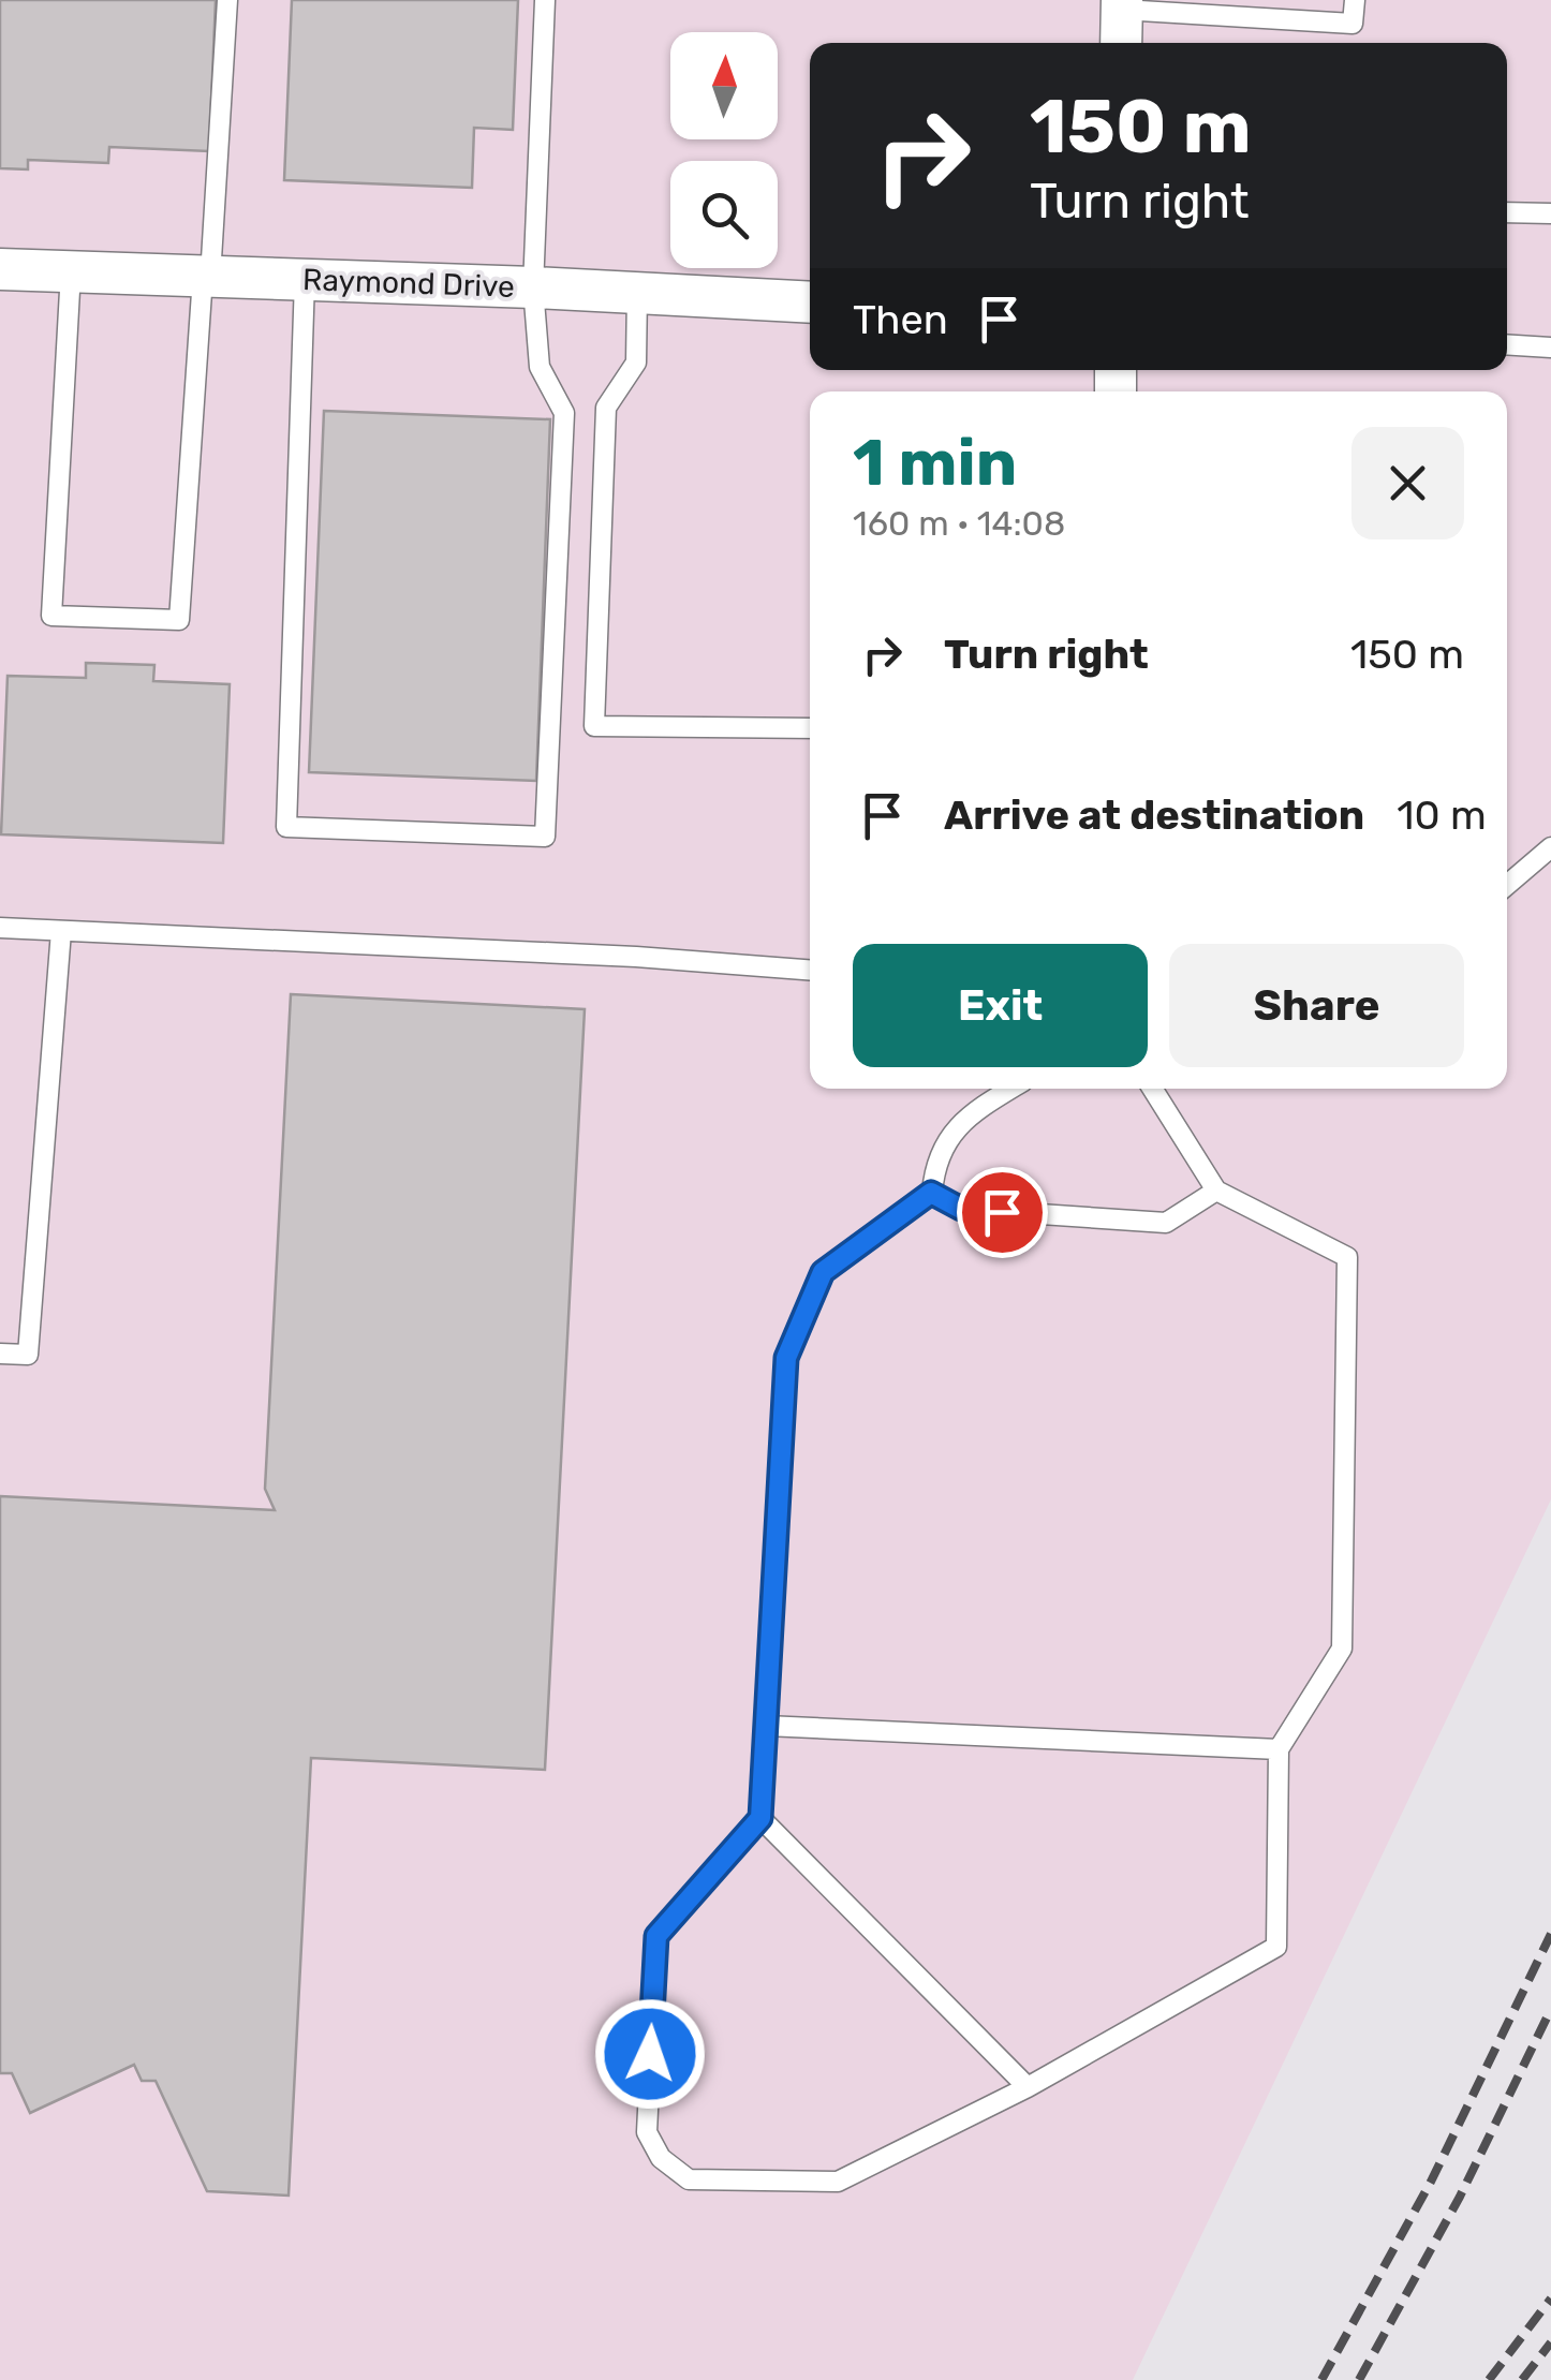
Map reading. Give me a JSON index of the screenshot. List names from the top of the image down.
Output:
{
  "streets": {
    "street": ["Raymond Drive"]
  },
  "north": "top",
  "page": {
    "turn": ["150 m", "Turn right"],
    "then": "Then",
    "heading": ["1 min", "160 m · 14:08"],
    "list": [
      {
        "name": "Turn right",
        "value": "150 m"
      },
      {
        "name": "Arrive at destination",
        "value": "10 m"
      }
    ],
    "buttons": ["Exit", "Share"]
  }
}
